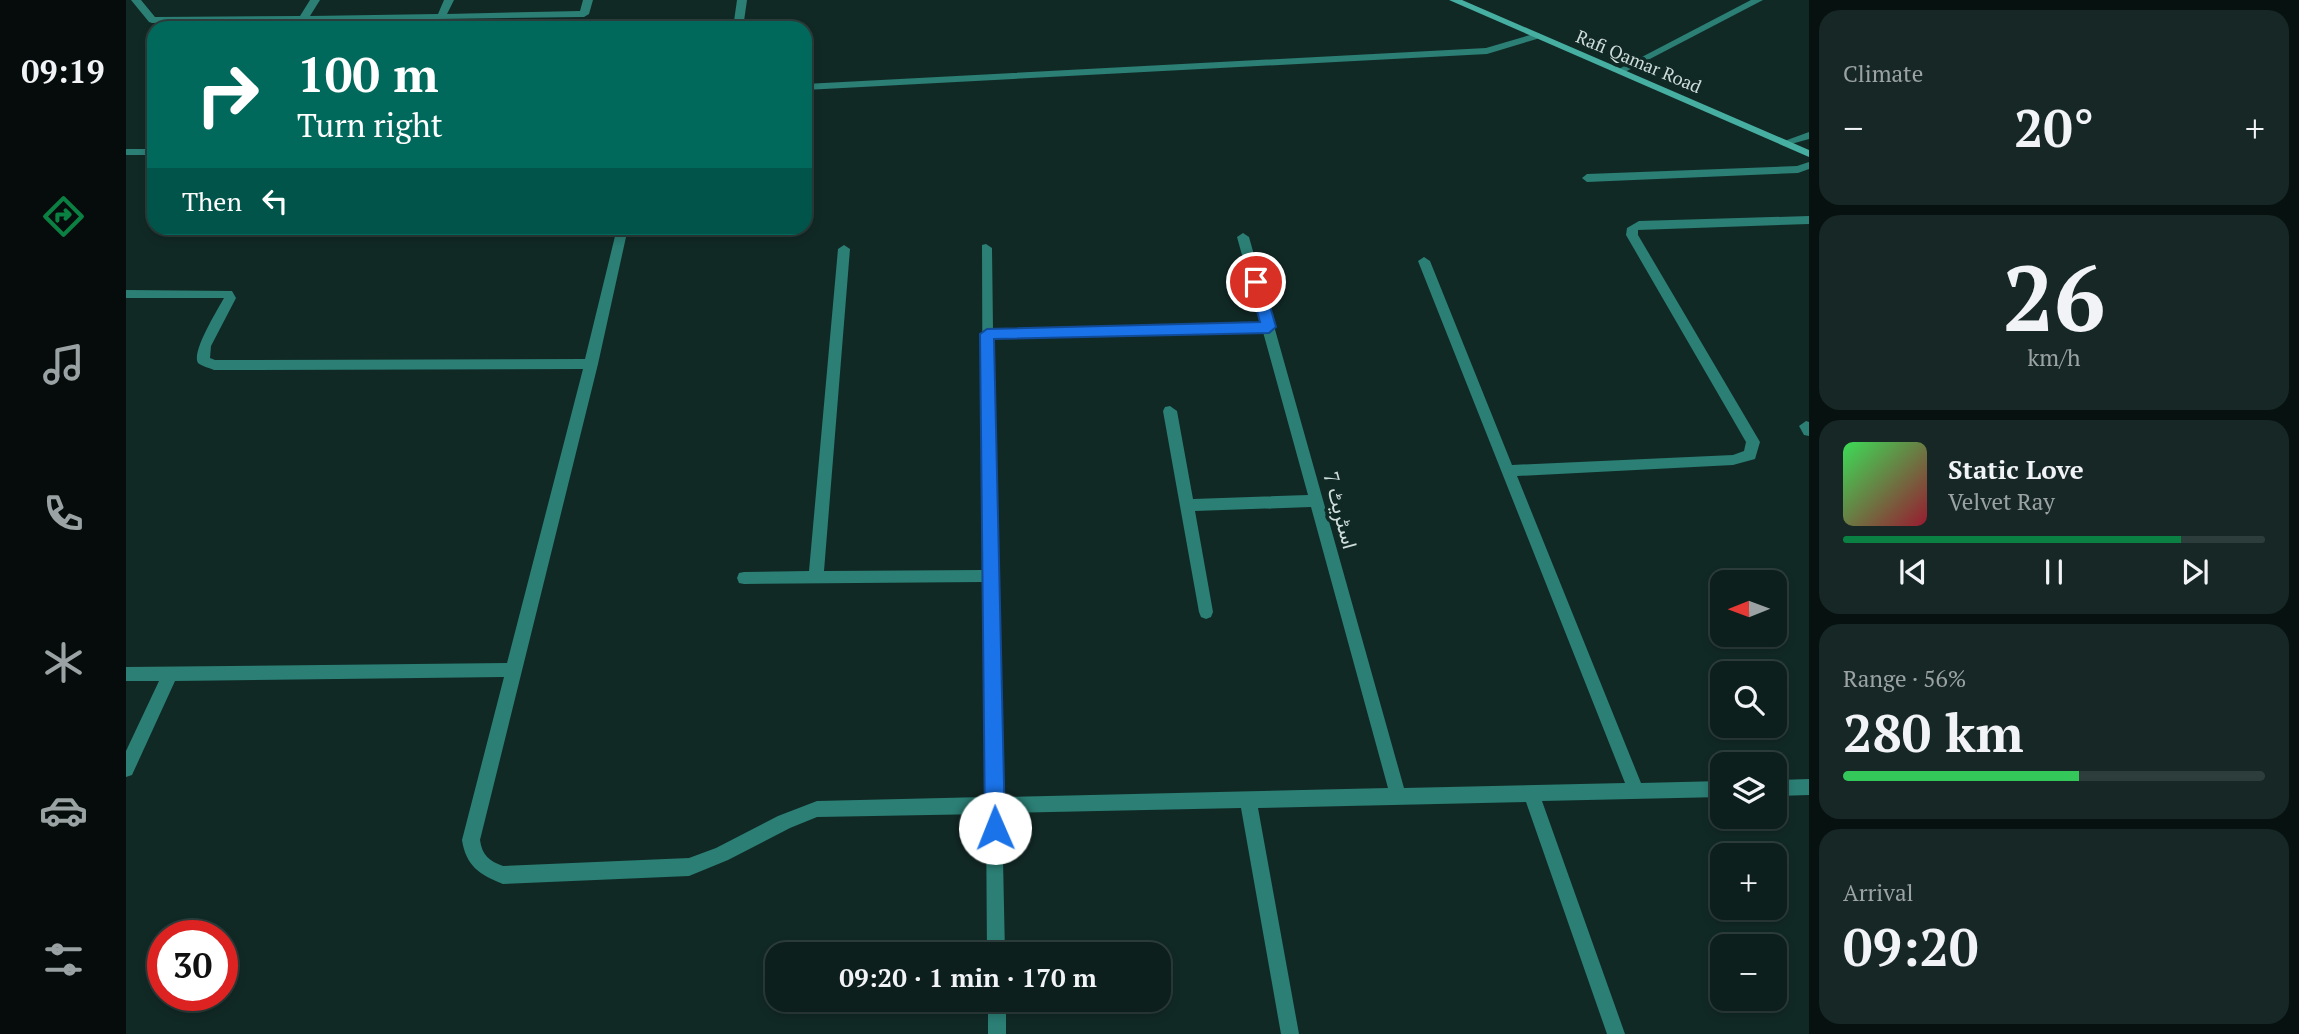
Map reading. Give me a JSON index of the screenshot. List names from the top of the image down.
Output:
{
  "streets": {
    "street": ["Rafi Qamar Road", "اسٹریٹ 7"]
  },
  "north": "left",
  "page": {
    "tabs": "09:19",
    "tile": [
      "Climate",
      ["26", "km/h"],
      ["Range · 56%", "280 km"],
      ["Arrival", "09:20"]
    ],
    "turn": ["100 m", "Turn right"],
    "heat": ["−", "20°", "+"],
    "then": "Then",
    "song": ["Static Love", "Velvet Ray"],
    "map_buttons": ["+", "−"],
    "limit": "30",
    "trip": "09:20 · 1 min · 170 m"
  }
}
